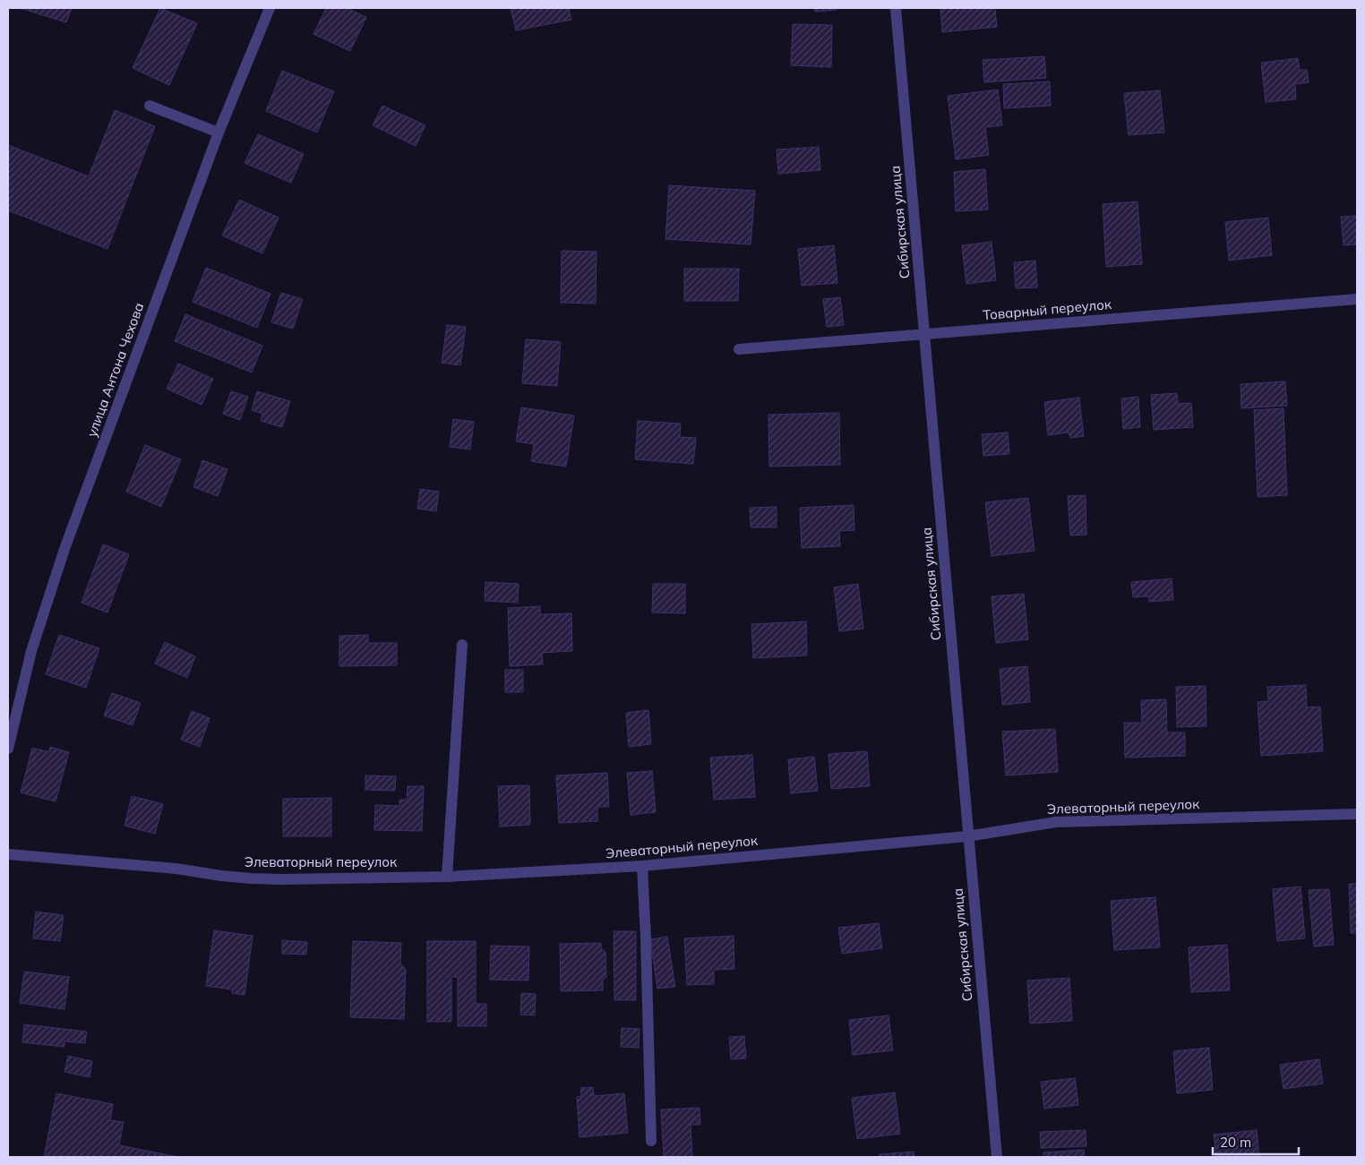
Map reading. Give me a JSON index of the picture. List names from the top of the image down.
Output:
{
  "streets": {
    "street": [
      "Сибирская улица",
      "Товарный переулок",
      "улица Антона Чехова",
      "Элеваторный переулок"
    ]
  },
  "crossings": [
    ["Сибирская улица", "Товарный переулок"],
    ["Сибирская улица", "Элеваторный переулок"]
  ],
  "scale_bar": "20 m"
}
